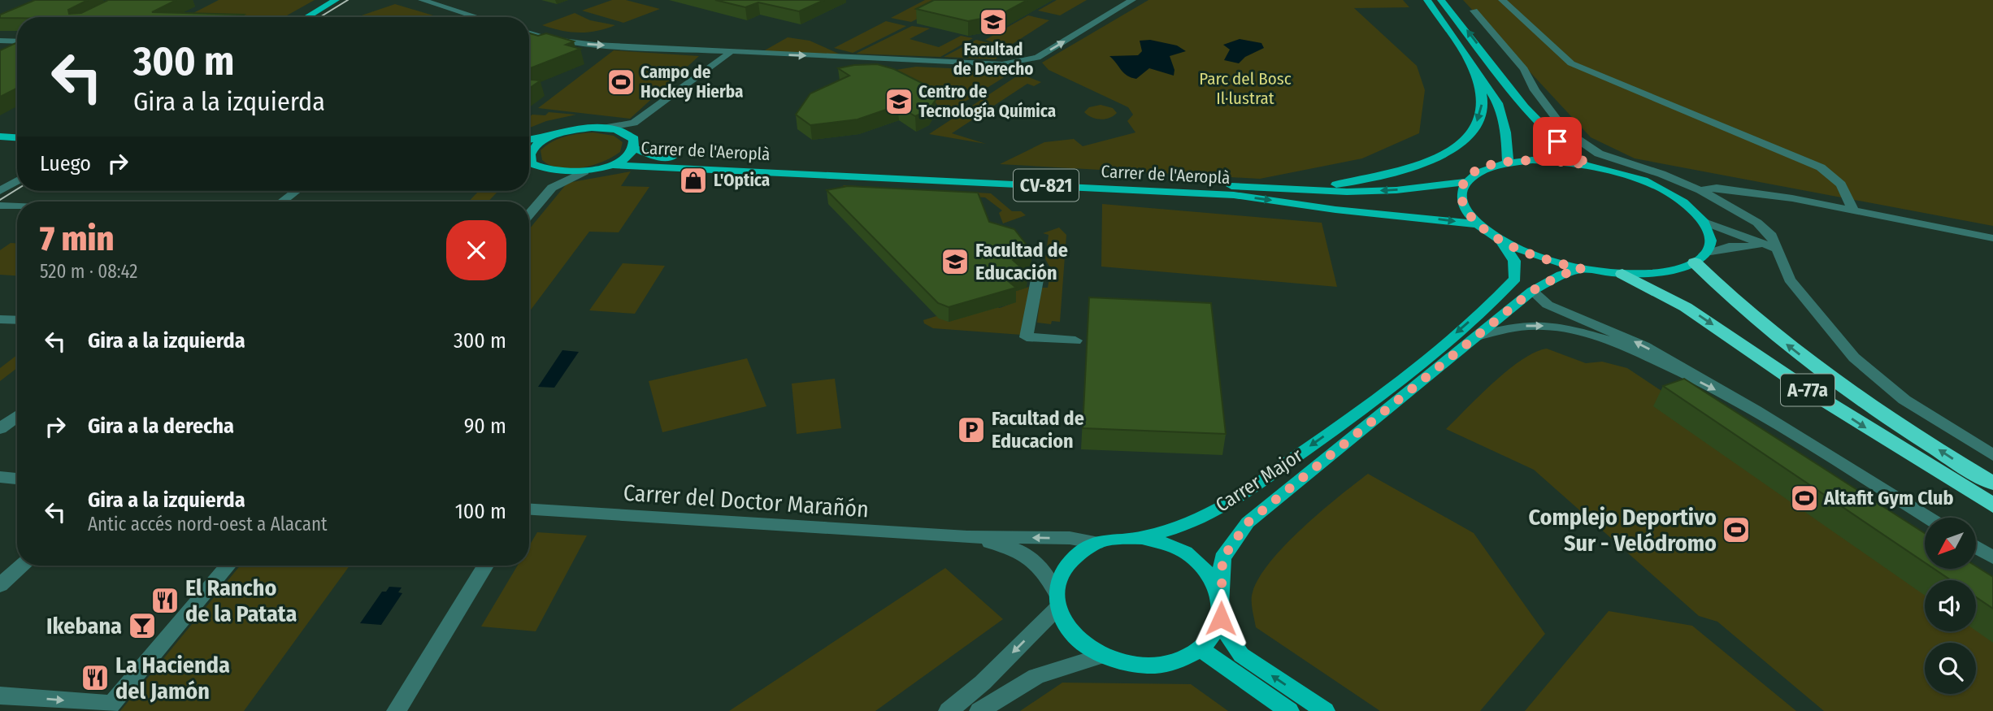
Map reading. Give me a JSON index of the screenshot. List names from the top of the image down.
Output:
{
  "streets": {
    "highway": ["A-77a"],
    "main road": ["Carrer de l'Aeroplà", "CV-821", "Carrer Major"],
    "street": ["Carrer del Doctor Marañón"]
  },
  "crossings": [
    ["Carrer de l'Aeroplà", "CV-821"],
    ["Carrer de l'Aeroplà", "A-77a"],
    ["A-77a", "Carrer Major"]
  ],
  "parks": ["Parc del Bosc Il·lustrat"],
  "places": {
    "school or university": ["Facultad de Derecho", "Centro de Tecnología Química", "Facultad de Educación"],
    "sports": ["Campo de Hockey Hierba", "Altafit Gym Club", "Complejo Deportivo Sur - Velódromo"],
    "shop": ["L'Optica"],
    "parking": ["Facultad de Educacion"],
    "restaurant": ["El Rancho de la Patata", "La Hacienda del Jamón"],
    "bar": ["Ikebana"]
  },
  "north": "bottom left",
  "page": {
    "turn": ["300 m", "Gira a la izquierda"],
    "then": "Luego",
    "heading": ["7 min", "520 m · 08:42"],
    "list": [
      {
        "name": "Gira a la izquierda",
        "value": "300 m"
      },
      {
        "name": "Gira a la derecha",
        "value": "90 m"
      },
      {
        "name": "Gira a la izquierda",
        "note": "Antic accés nord-oest a Alacant",
        "value": "100 m"
      }
    ]
  }
}
